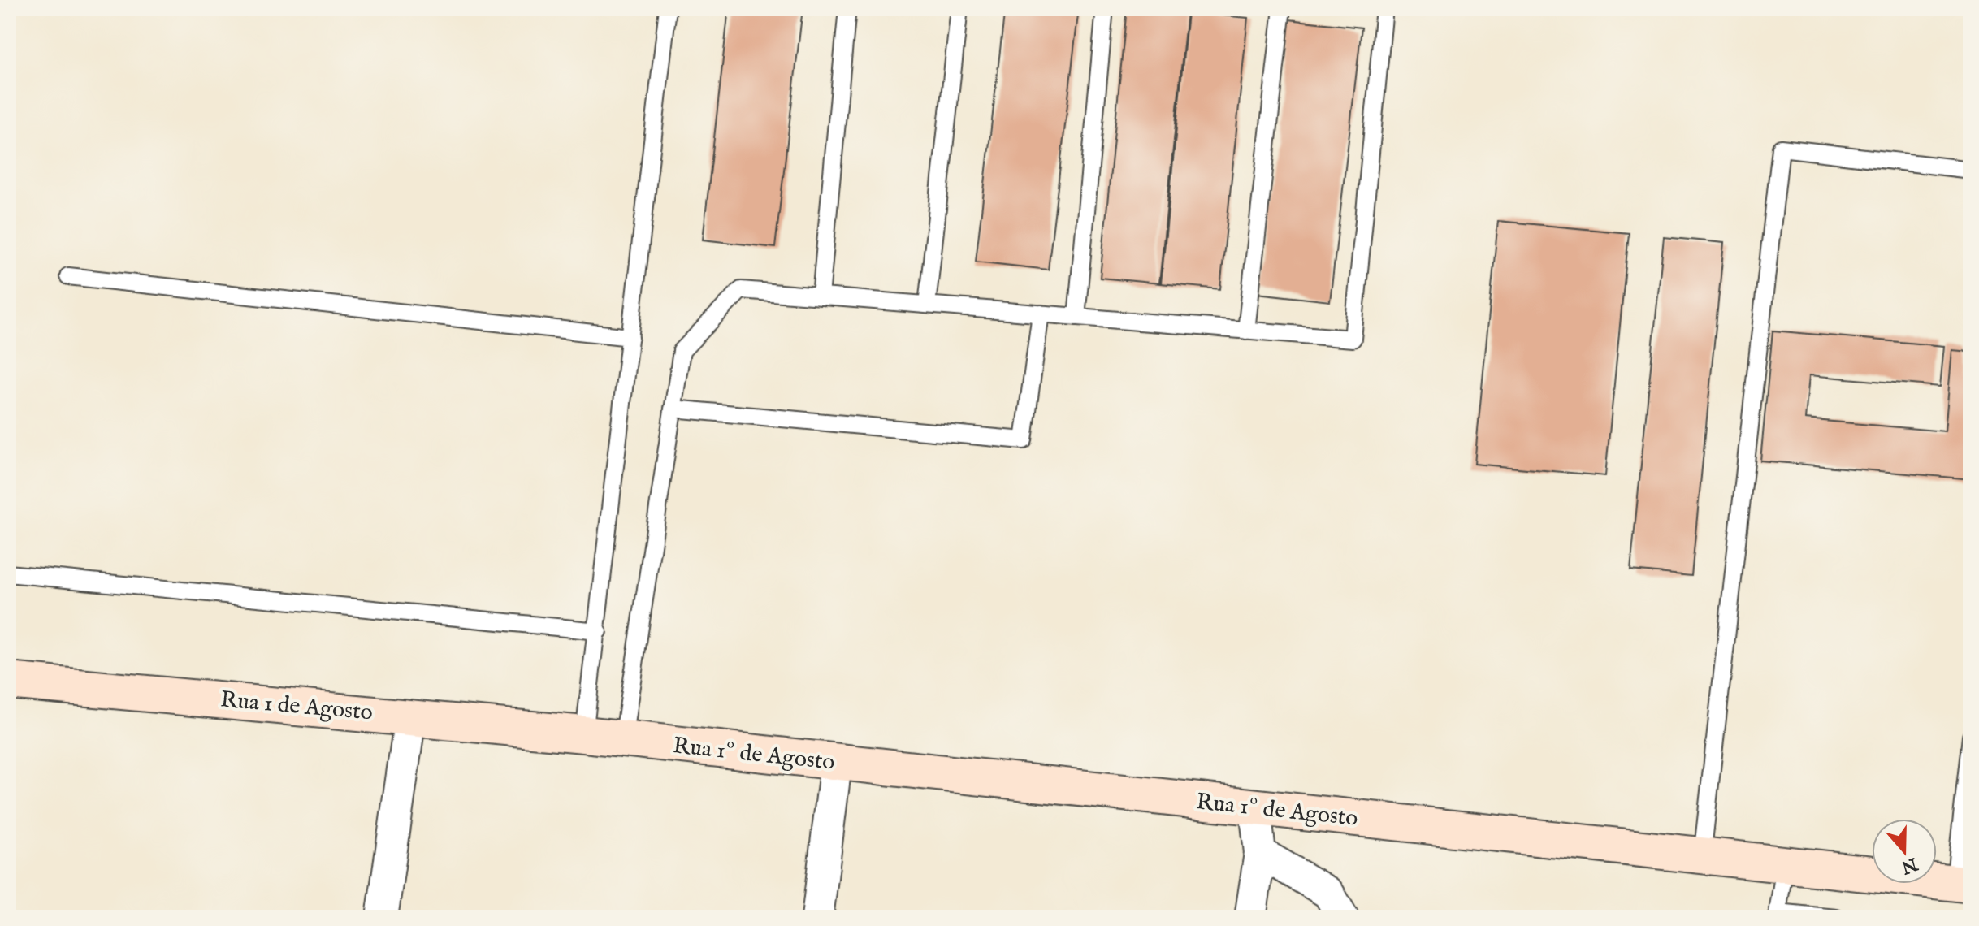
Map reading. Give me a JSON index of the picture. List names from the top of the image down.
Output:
{
  "streets": {
    "main road": ["Rua 1 de Agosto", "Rua 1º de Agosto"]
  },
  "crossings": [
    ["Rua 1 de Agosto", "Rua 1º de Agosto"]
  ],
  "north": "bottom"
}
